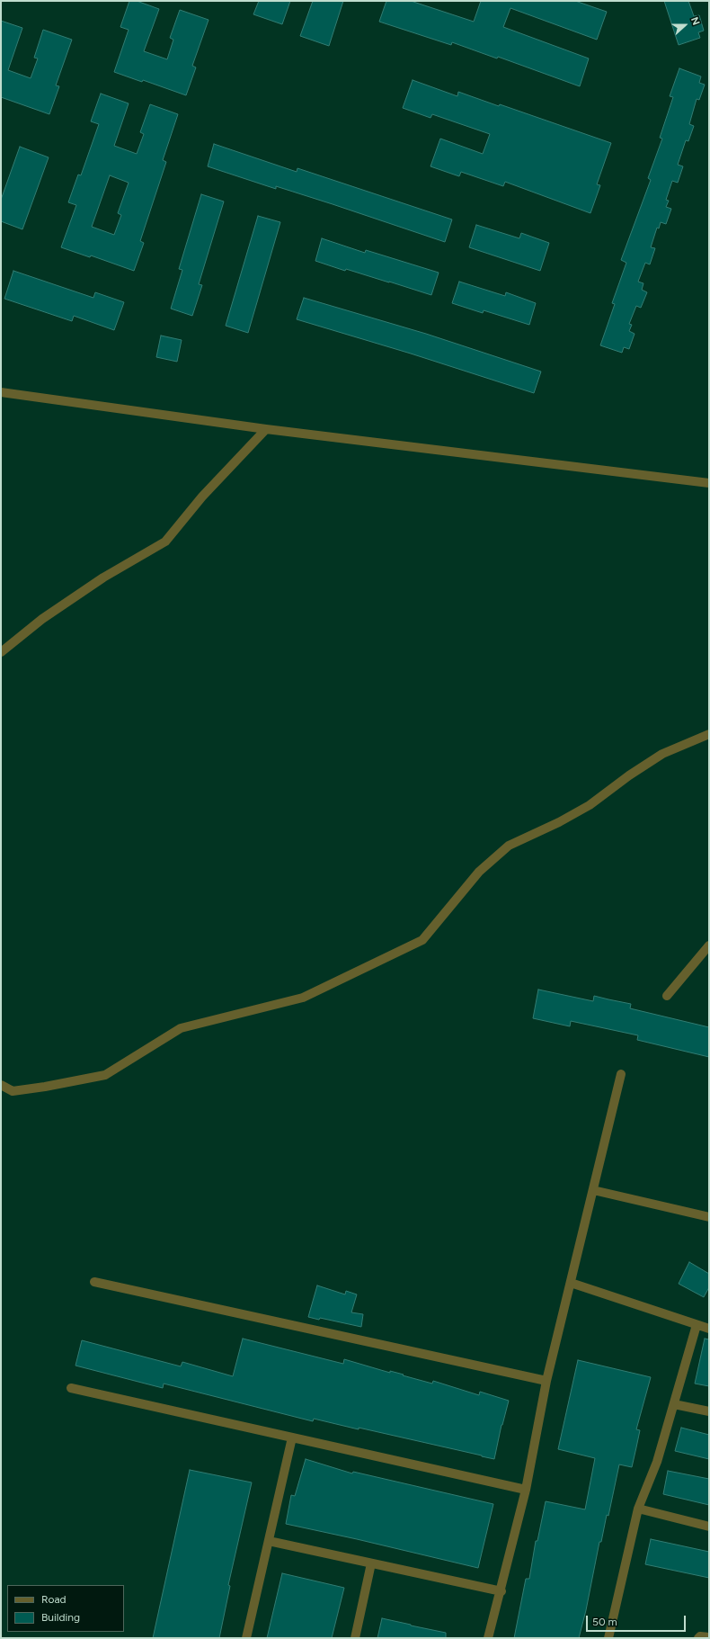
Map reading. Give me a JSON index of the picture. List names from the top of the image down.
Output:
{
  "legend": ["Road", "Building"],
  "scale_bar": "50 m",
  "north": "right"
}
